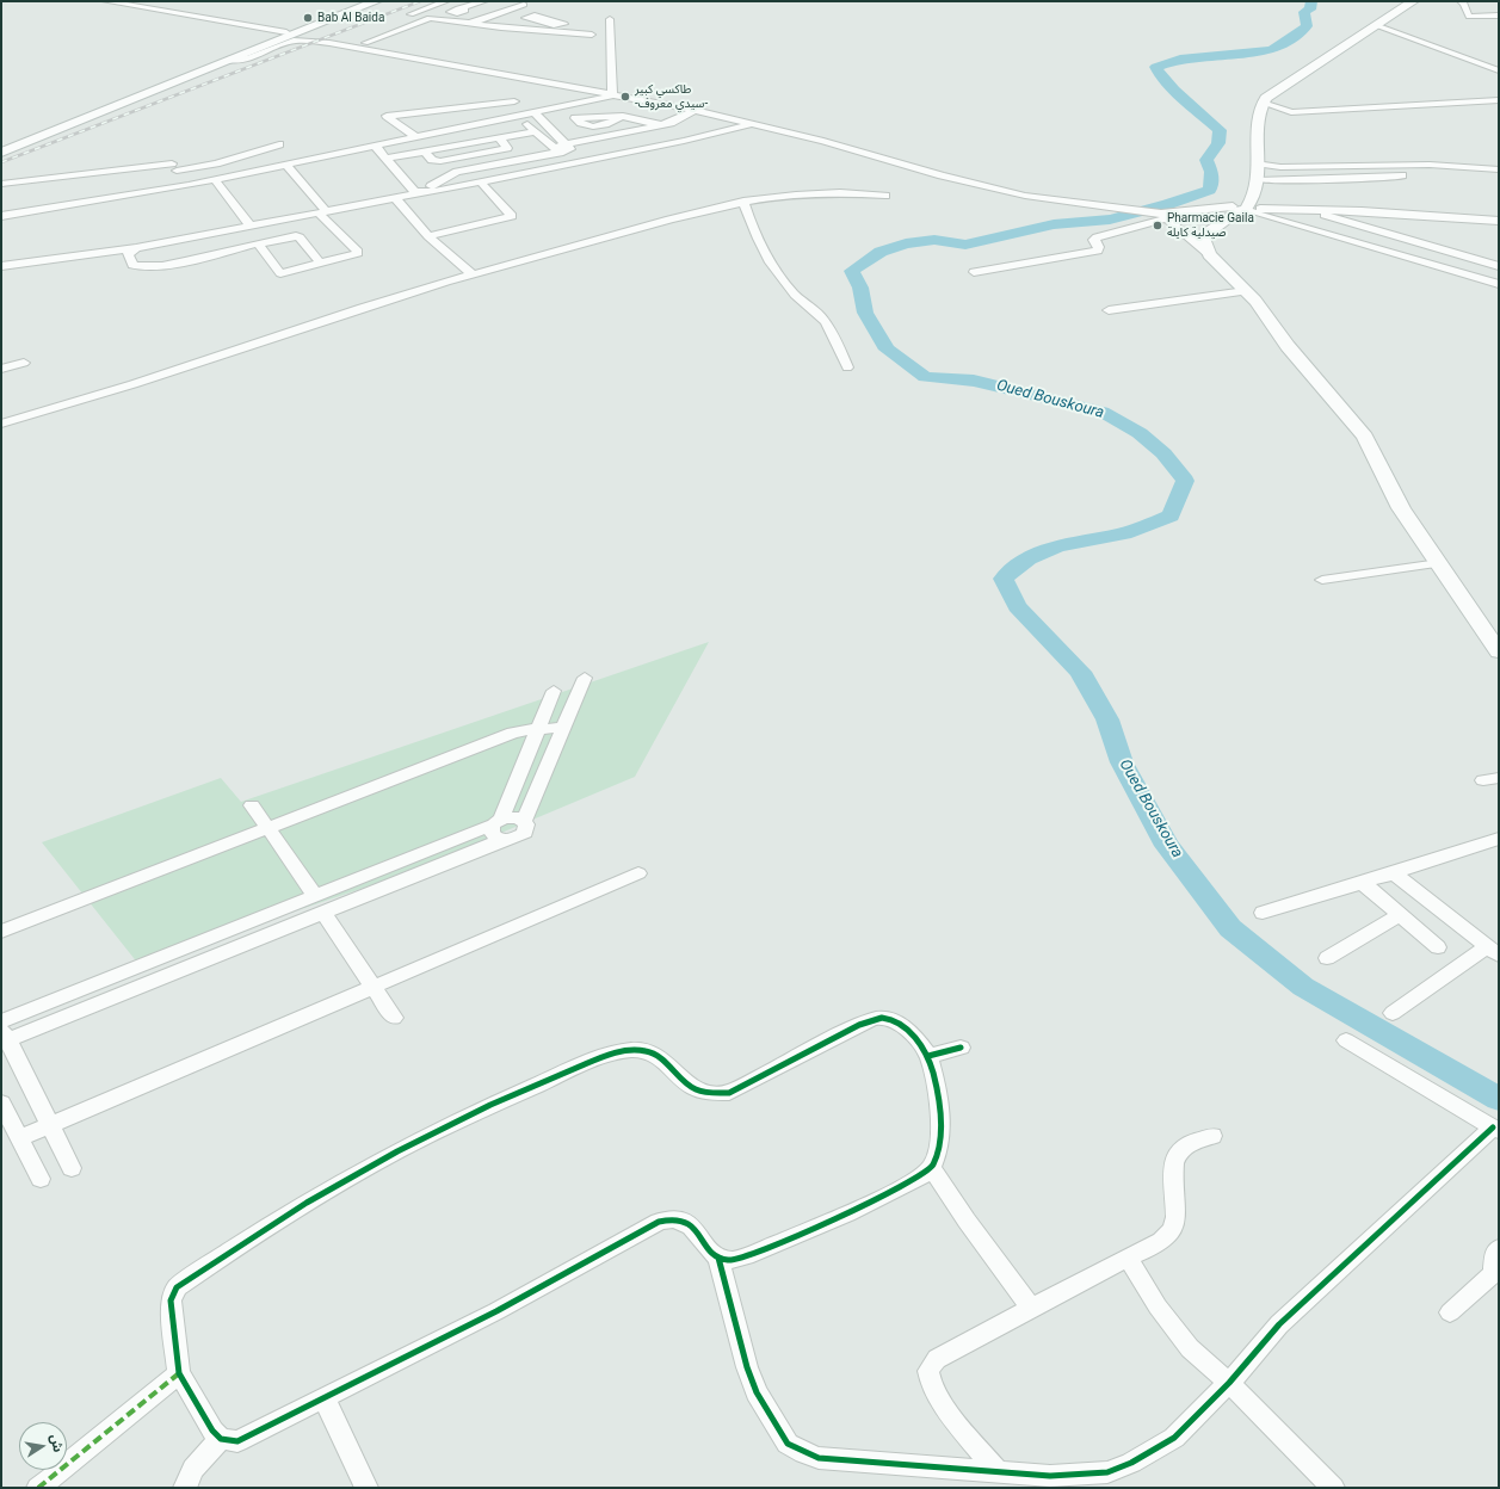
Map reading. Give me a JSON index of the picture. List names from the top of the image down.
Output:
{
  "water": ["Oued Bouskoura"],
  "places": ["Bab Al Baida", "طاكسي كبير -سيدي معروف-", "Pharmacie Gaila صيدلية كايلة"],
  "north": "right"
}
